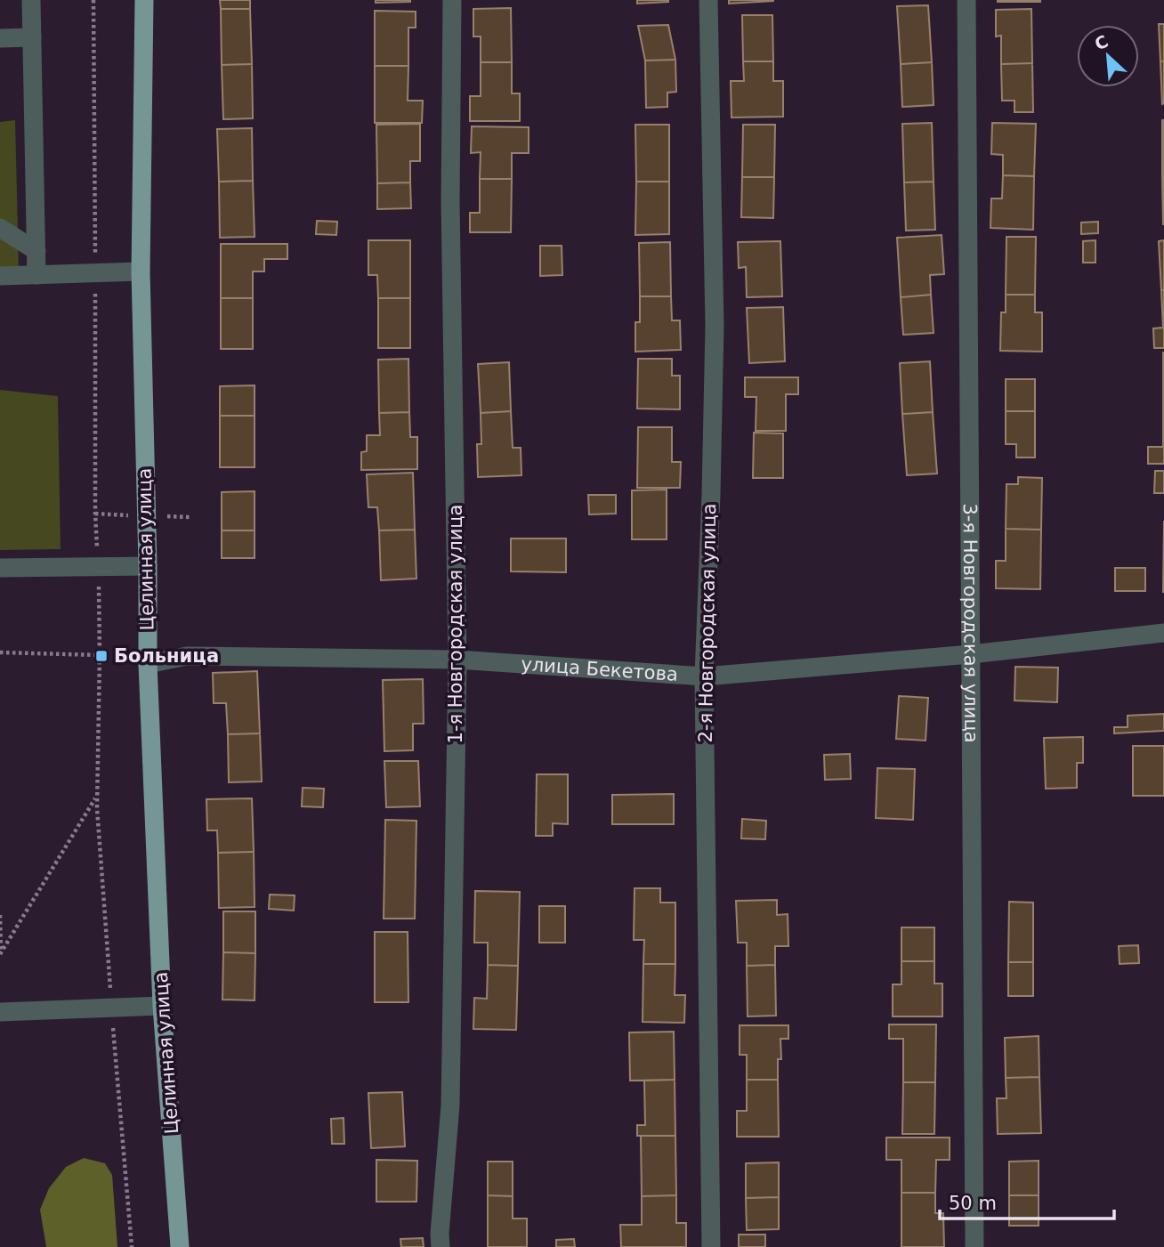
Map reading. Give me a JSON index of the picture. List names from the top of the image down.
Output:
{
  "streets": {
    "main road": ["Целинная улица"],
    "street": [
      "2-я Новгородская улица",
      "3-я Новгородская улица",
      "1-я Новгородская улица",
      "улица Бекетова"
    ]
  },
  "crossings": [
    ["Целинная улица", "улица Бекетова"],
    ["2-я Новгородская улица", "улица Бекетова"],
    ["3-я Новгородская улица", "улица Бекетова"],
    ["1-я Новгородская улица", "улица Бекетова"]
  ],
  "places": {
    "transit": ["Больница"]
  },
  "scale_bar": "50 m",
  "north": "top left"
}
